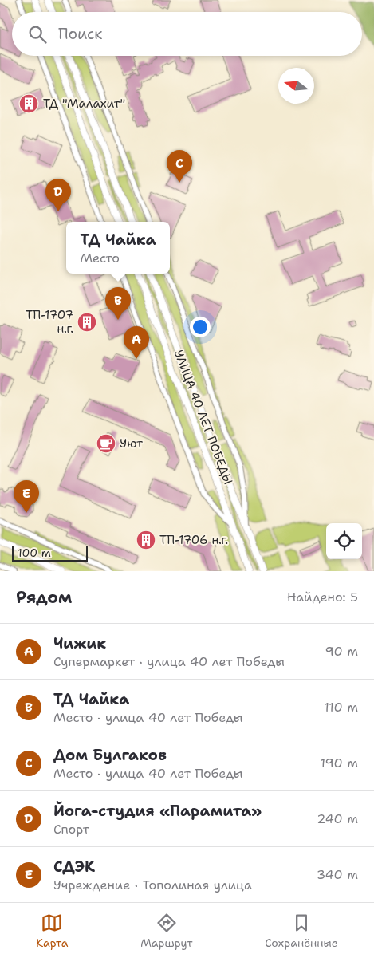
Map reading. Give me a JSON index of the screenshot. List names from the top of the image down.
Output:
{
  "streets": {
    "main road": ["УЛИЦА 40 ЛЕТ ПОБЕДЫ"]
  },
  "places": {
    "building": ["ТД \"Малахит\"", "ТП-1707 н.г.", "ТП-1706 н.г."],
    "cafe": ["Уют"]
  },
  "scale_bar": "100 m",
  "north": "left",
  "page": {
    "search": "Поиск",
    "pins": [
      "C",
      "D",
      "B",
      "A",
      "E"
    ],
    "popup": ["ТД Чайка", "Место"],
    "scale": "100 m",
    "heading": ["Рядом", "Найдено: 5"],
    "list": [
      {
        "mark": "A",
        "name": "Чижик",
        "note": "Супермаркет · улица 40 лет Победы",
        "value": "90 m"
      },
      {
        "mark": "B",
        "name": "ТД Чайка",
        "note": "Место · улица 40 лет Победы",
        "value": "110 m"
      },
      {
        "mark": "C",
        "name": "Дом Булгаков",
        "note": "Место · улица 40 лет Победы",
        "value": "190 m"
      },
      {
        "mark": "D",
        "name": "Йога-студия «Парамита»",
        "note": "Спорт",
        "value": "240 m"
      },
      {
        "mark": "E",
        "name": "СДЭК",
        "note": "Учреждение · Тополиная улица",
        "value": "340 m"
      }
    ],
    "nav": ["Карта", "Маршрут", "Сохранённые"]
  }
}
